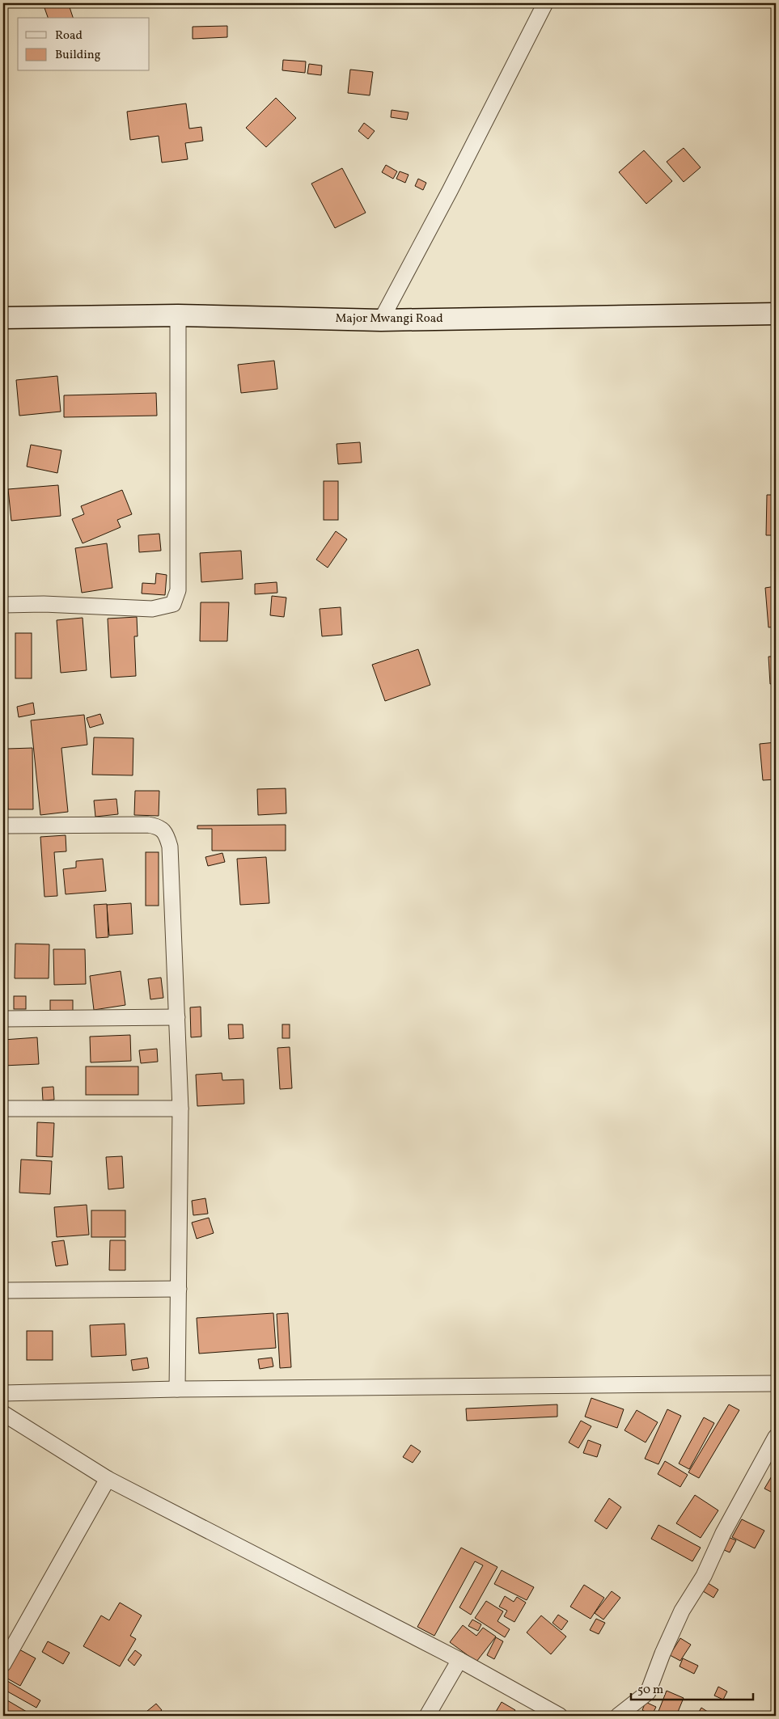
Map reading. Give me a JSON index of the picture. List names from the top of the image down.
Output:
{
  "streets": {
    "street": ["Major Mwangi Road"]
  },
  "legend": ["Road", "Building"],
  "scale_bar": "50 m"
}
